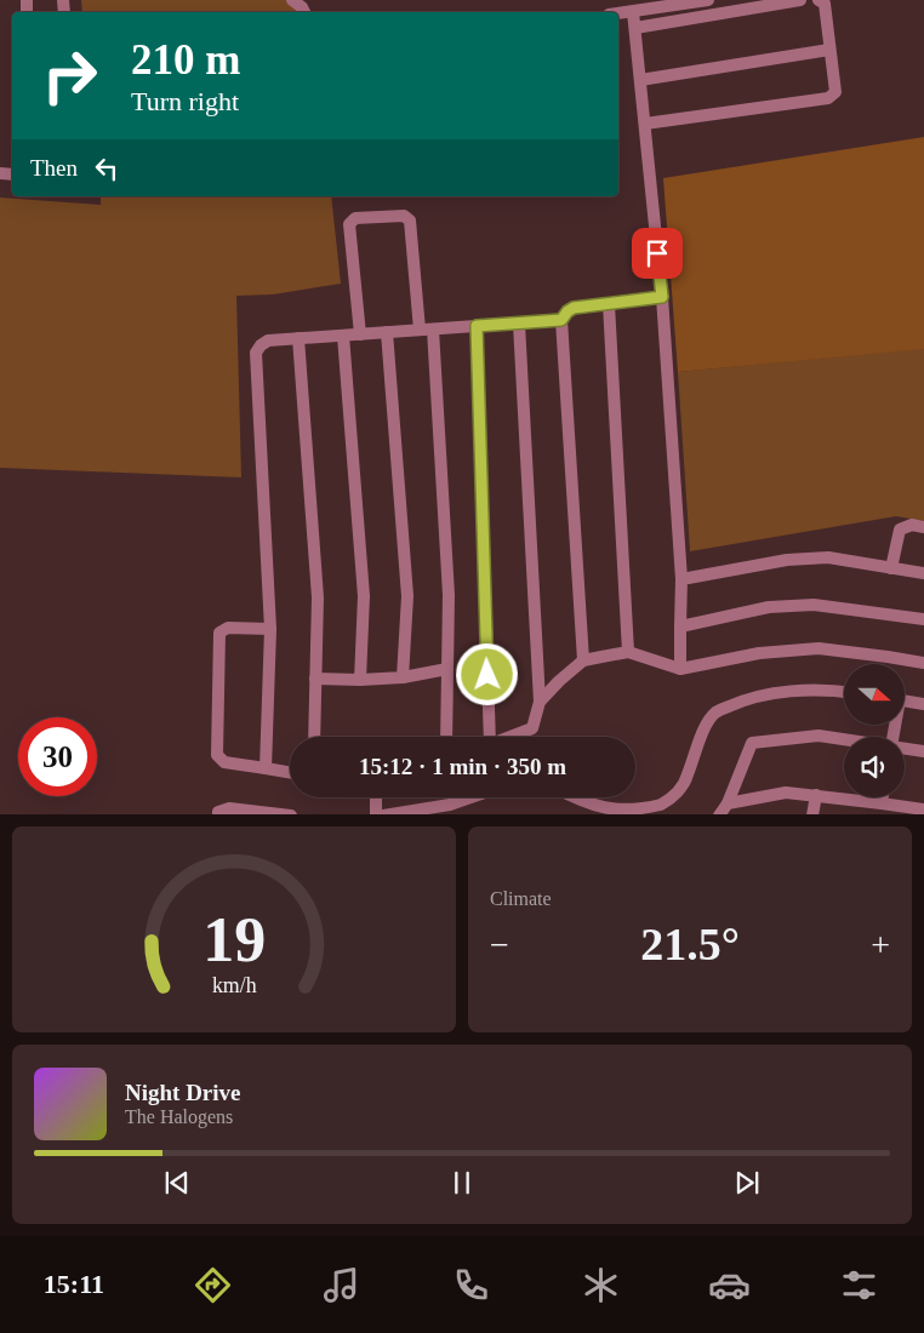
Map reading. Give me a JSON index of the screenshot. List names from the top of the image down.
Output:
{
  "north": "right",
  "page": {
    "turn": ["210 m", "Turn right"],
    "then": "Then",
    "limit": "30",
    "trip": "15:12 · 1 min · 350 m",
    "tile": "Climate",
    "heat": ["−", "21.5°", "+"],
    "song": ["Night Drive", "The Halogens"],
    "tabs": "15:11",
    "gauge": ["19", "km/h"]
  }
}
